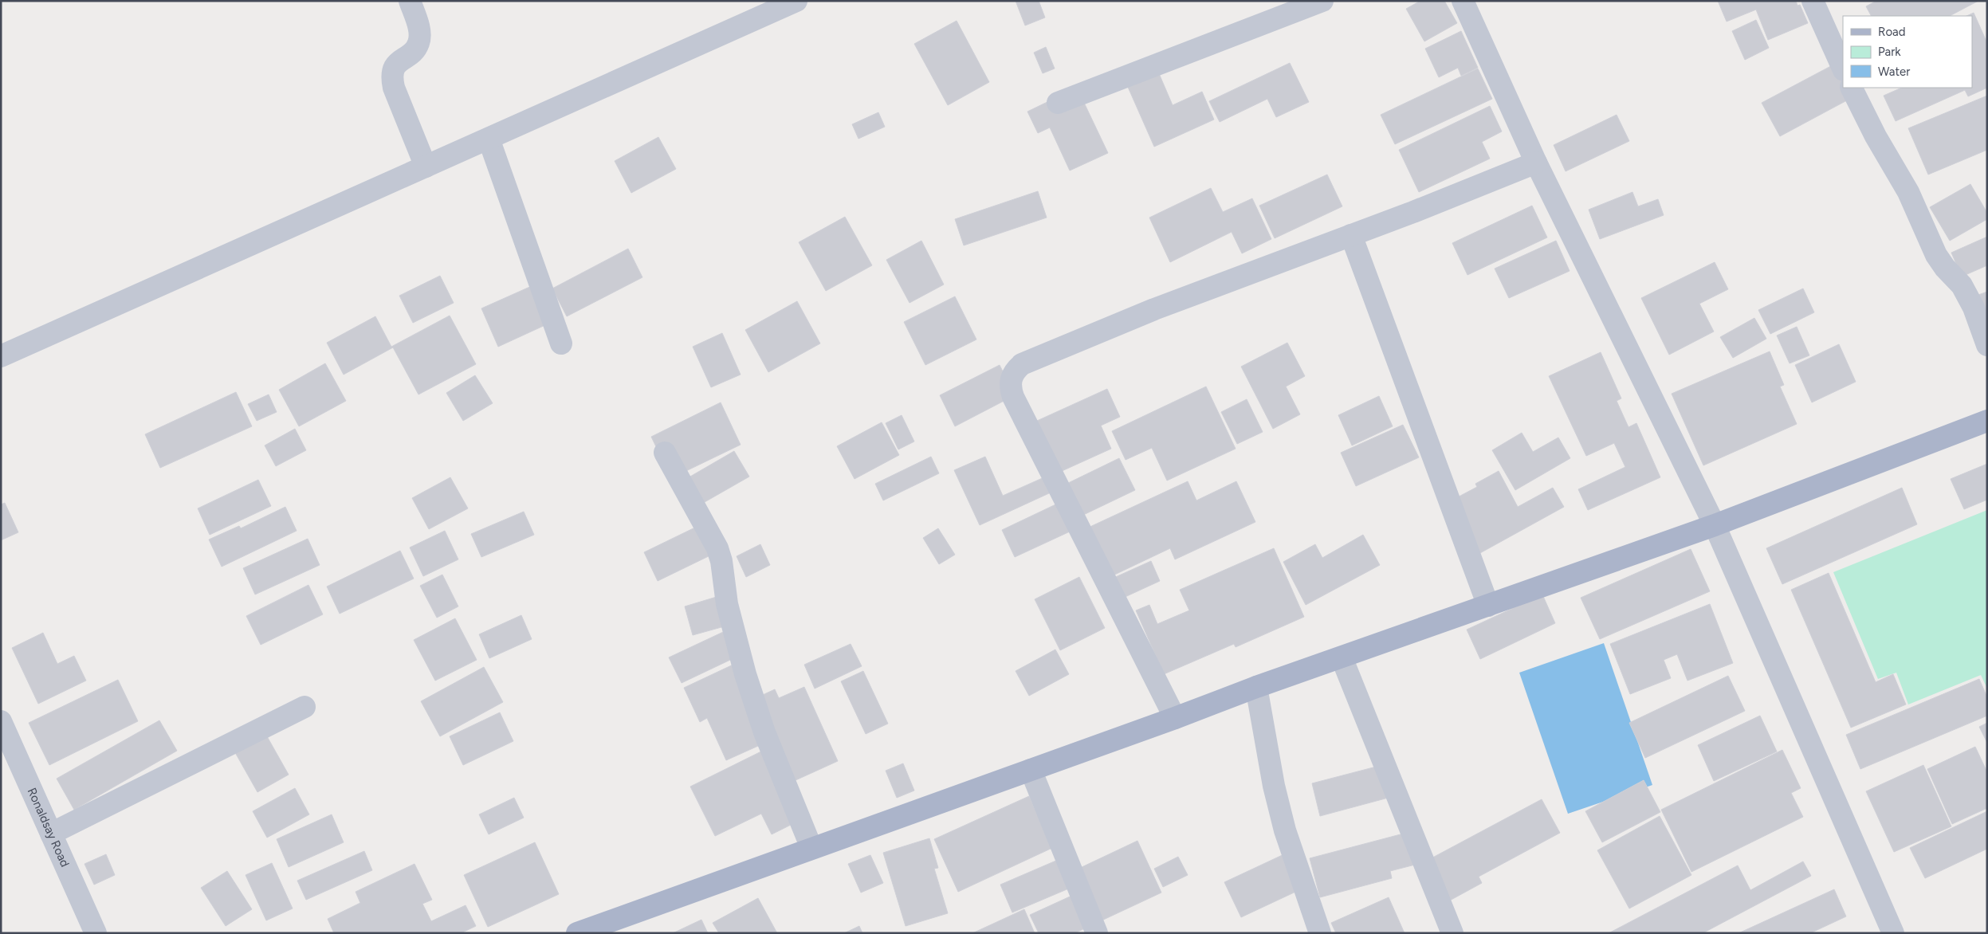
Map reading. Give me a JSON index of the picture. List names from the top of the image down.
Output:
{
  "streets": {
    "street": ["Ronaldsay Road"]
  },
  "legend": ["Road", "Park", "Water"]
}
